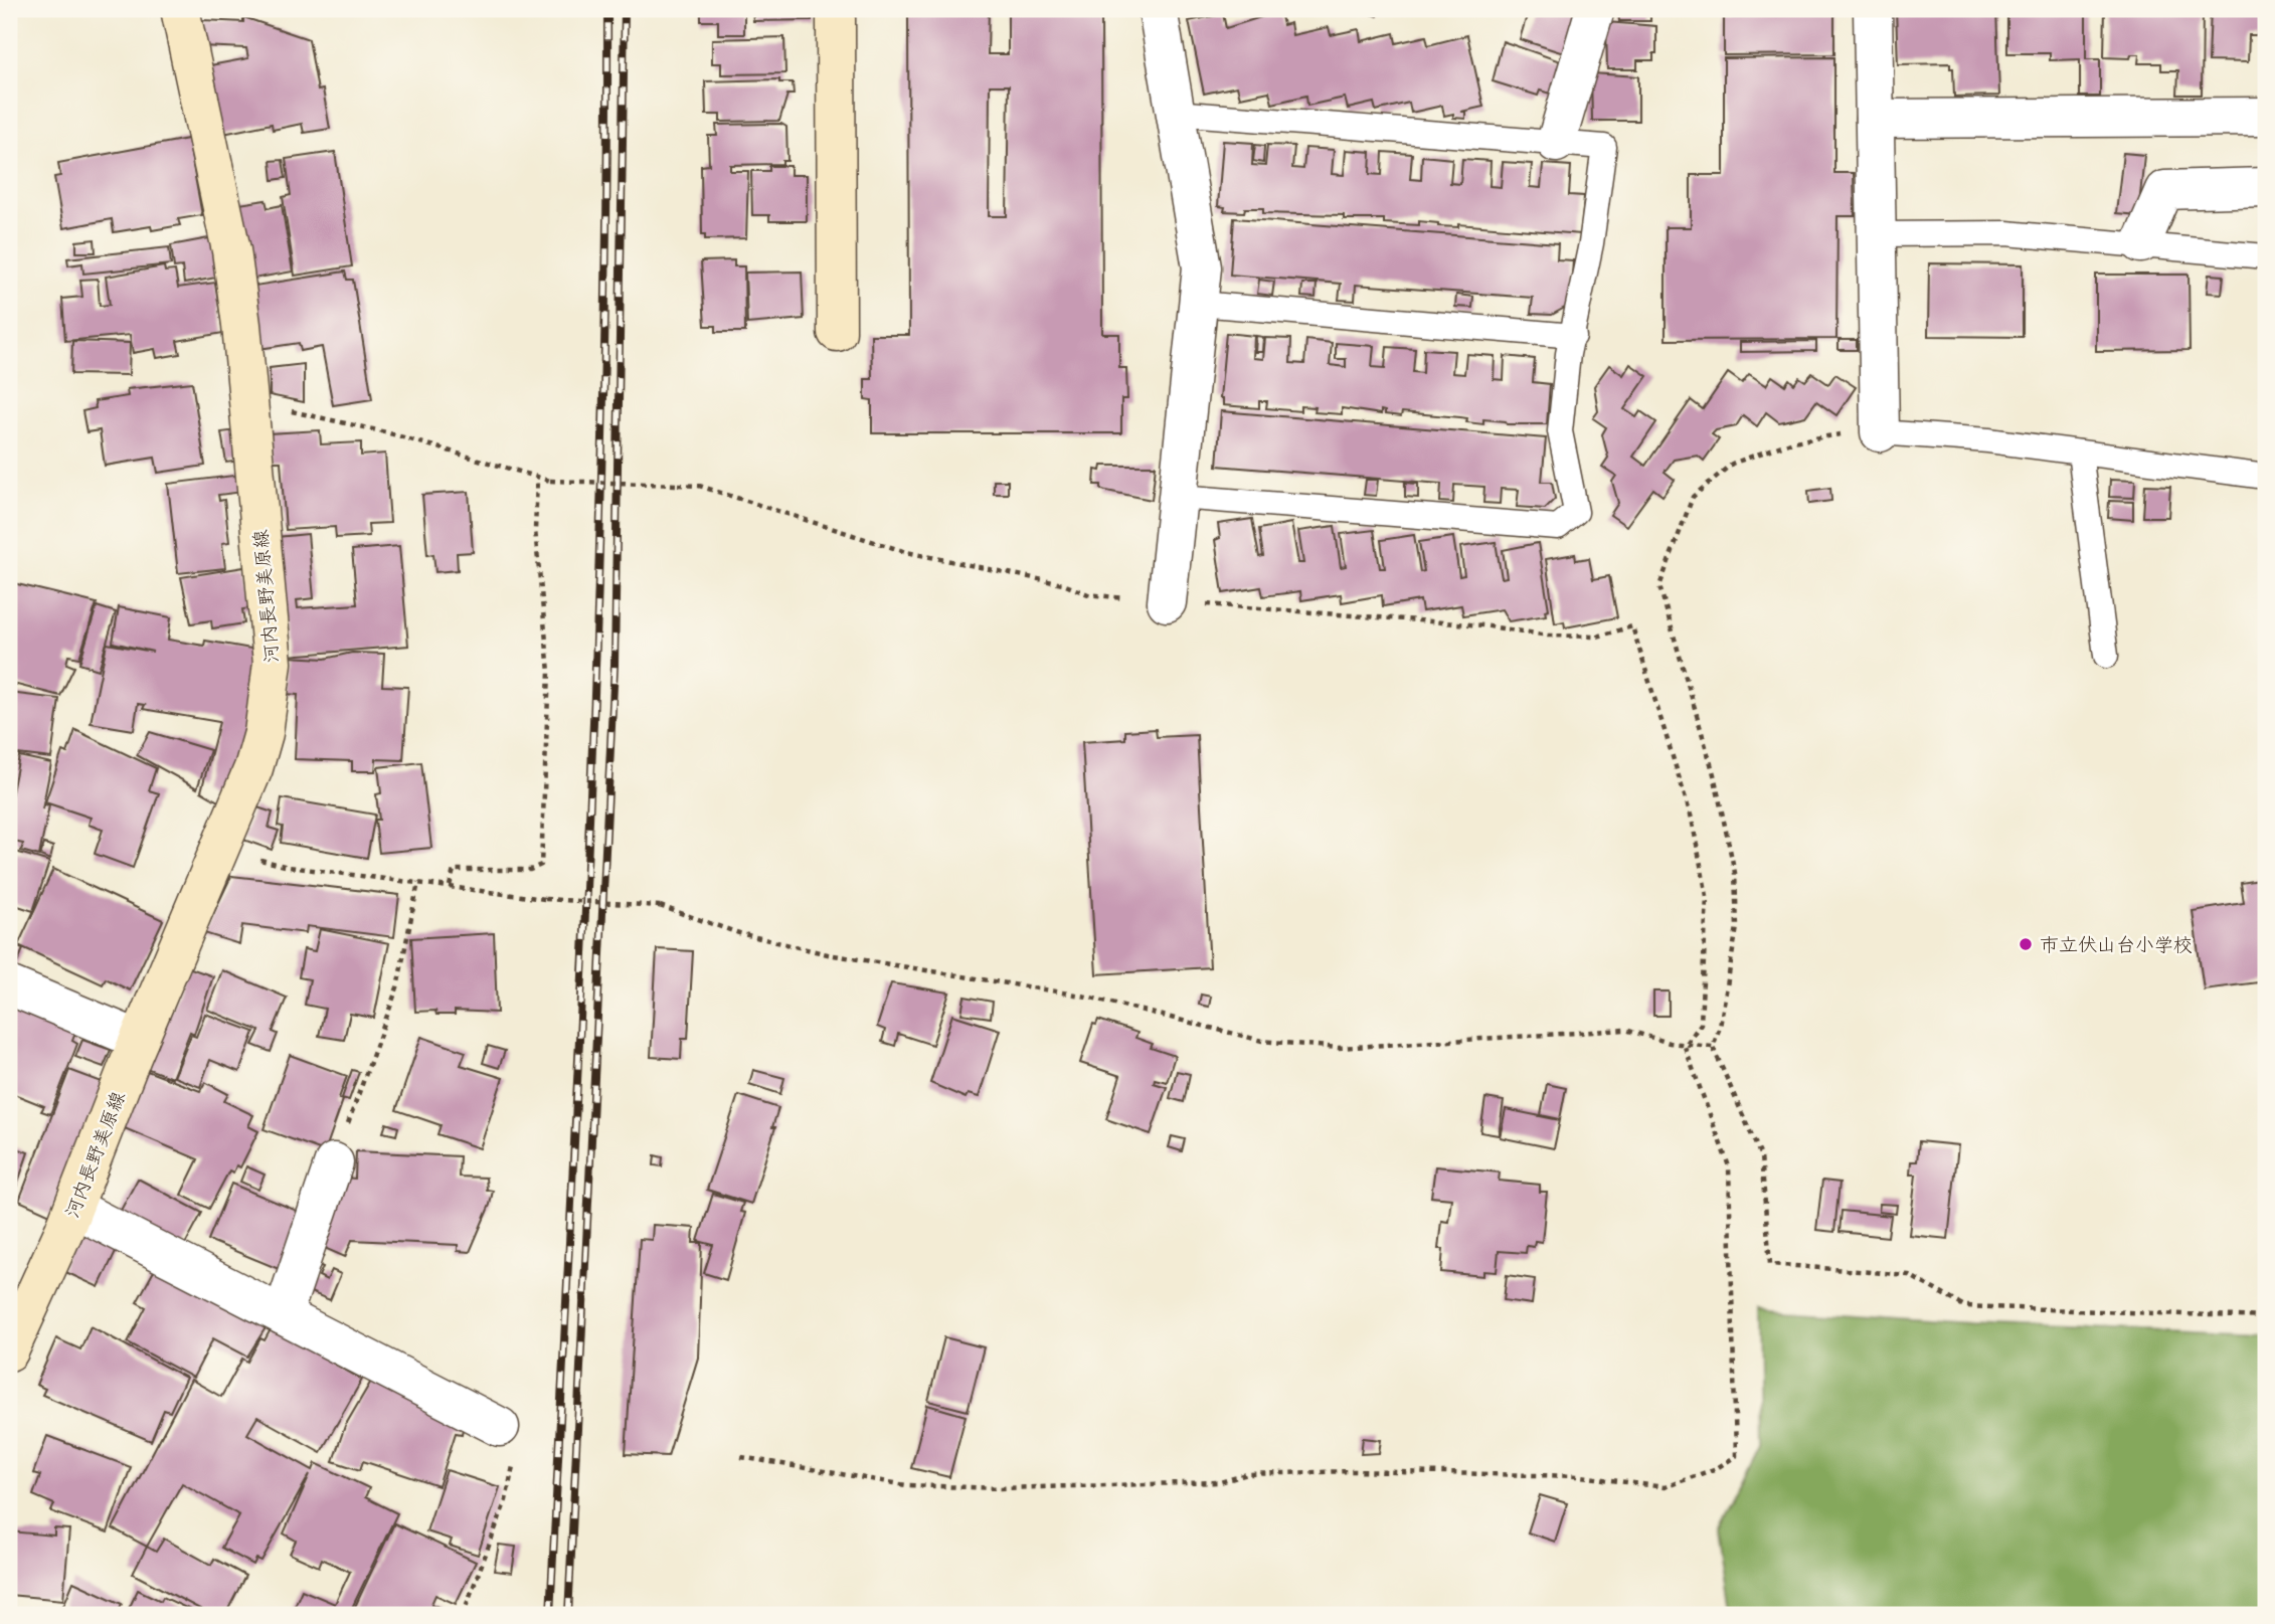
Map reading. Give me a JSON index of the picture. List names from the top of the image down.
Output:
{
  "streets": {
    "main road": ["河内長野美原線"]
  },
  "places": ["市立伏山台小学校"]
}
